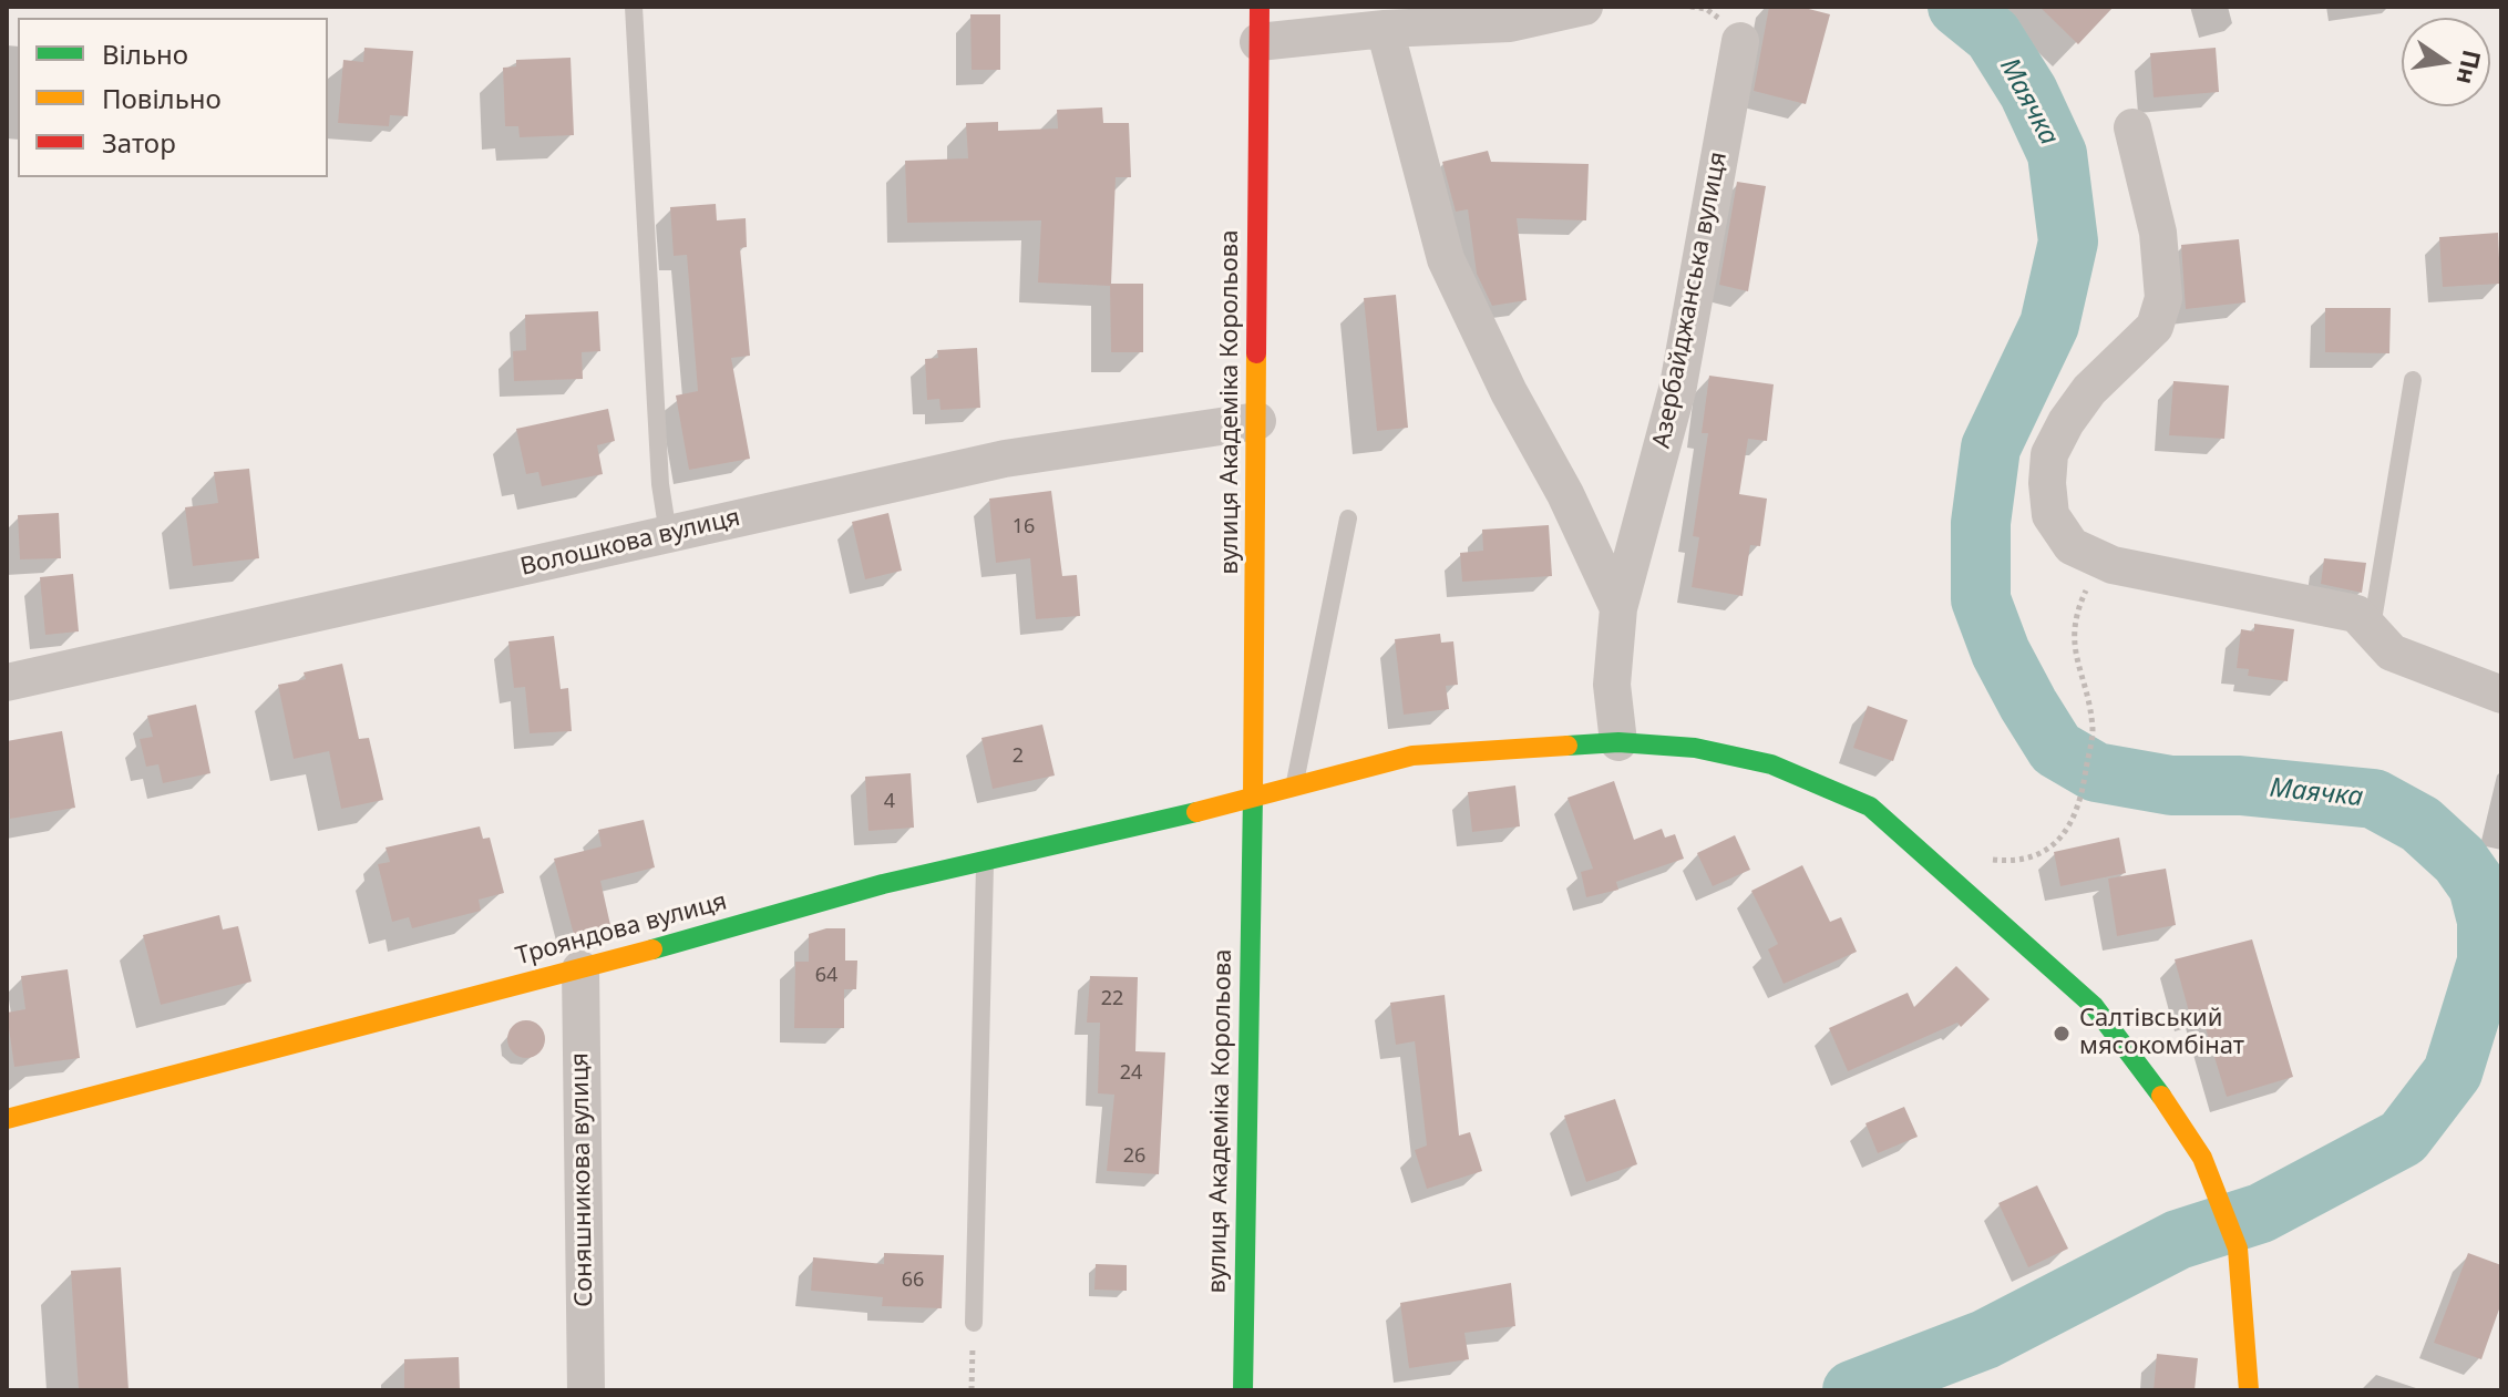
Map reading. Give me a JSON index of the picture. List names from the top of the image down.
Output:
{
  "streets": {
    "street": [
      "Азербайджанська вулиця",
      "вулиця Академіка Корольова",
      "Волошкова вулиця",
      "Трояндова вулиця",
      "Соняшникова вулиця"
    ]
  },
  "crossings": [
    ["вулиця Академіка Корольова", "Волошкова вулиця"],
    ["вулиця Академіка Корольова", "Трояндова вулиця"],
    ["Трояндова вулиця", "Соняшникова вулиця"]
  ],
  "water": ["Маячка"],
  "places": ["Салтівський мясокомбінат"],
  "house_numbers": [
    "16",
    "2",
    "4",
    "64",
    "22",
    "24",
    "26",
    "66"
  ],
  "legend": ["Вільно", "Повільно", "Затор"],
  "north": "right"
}
